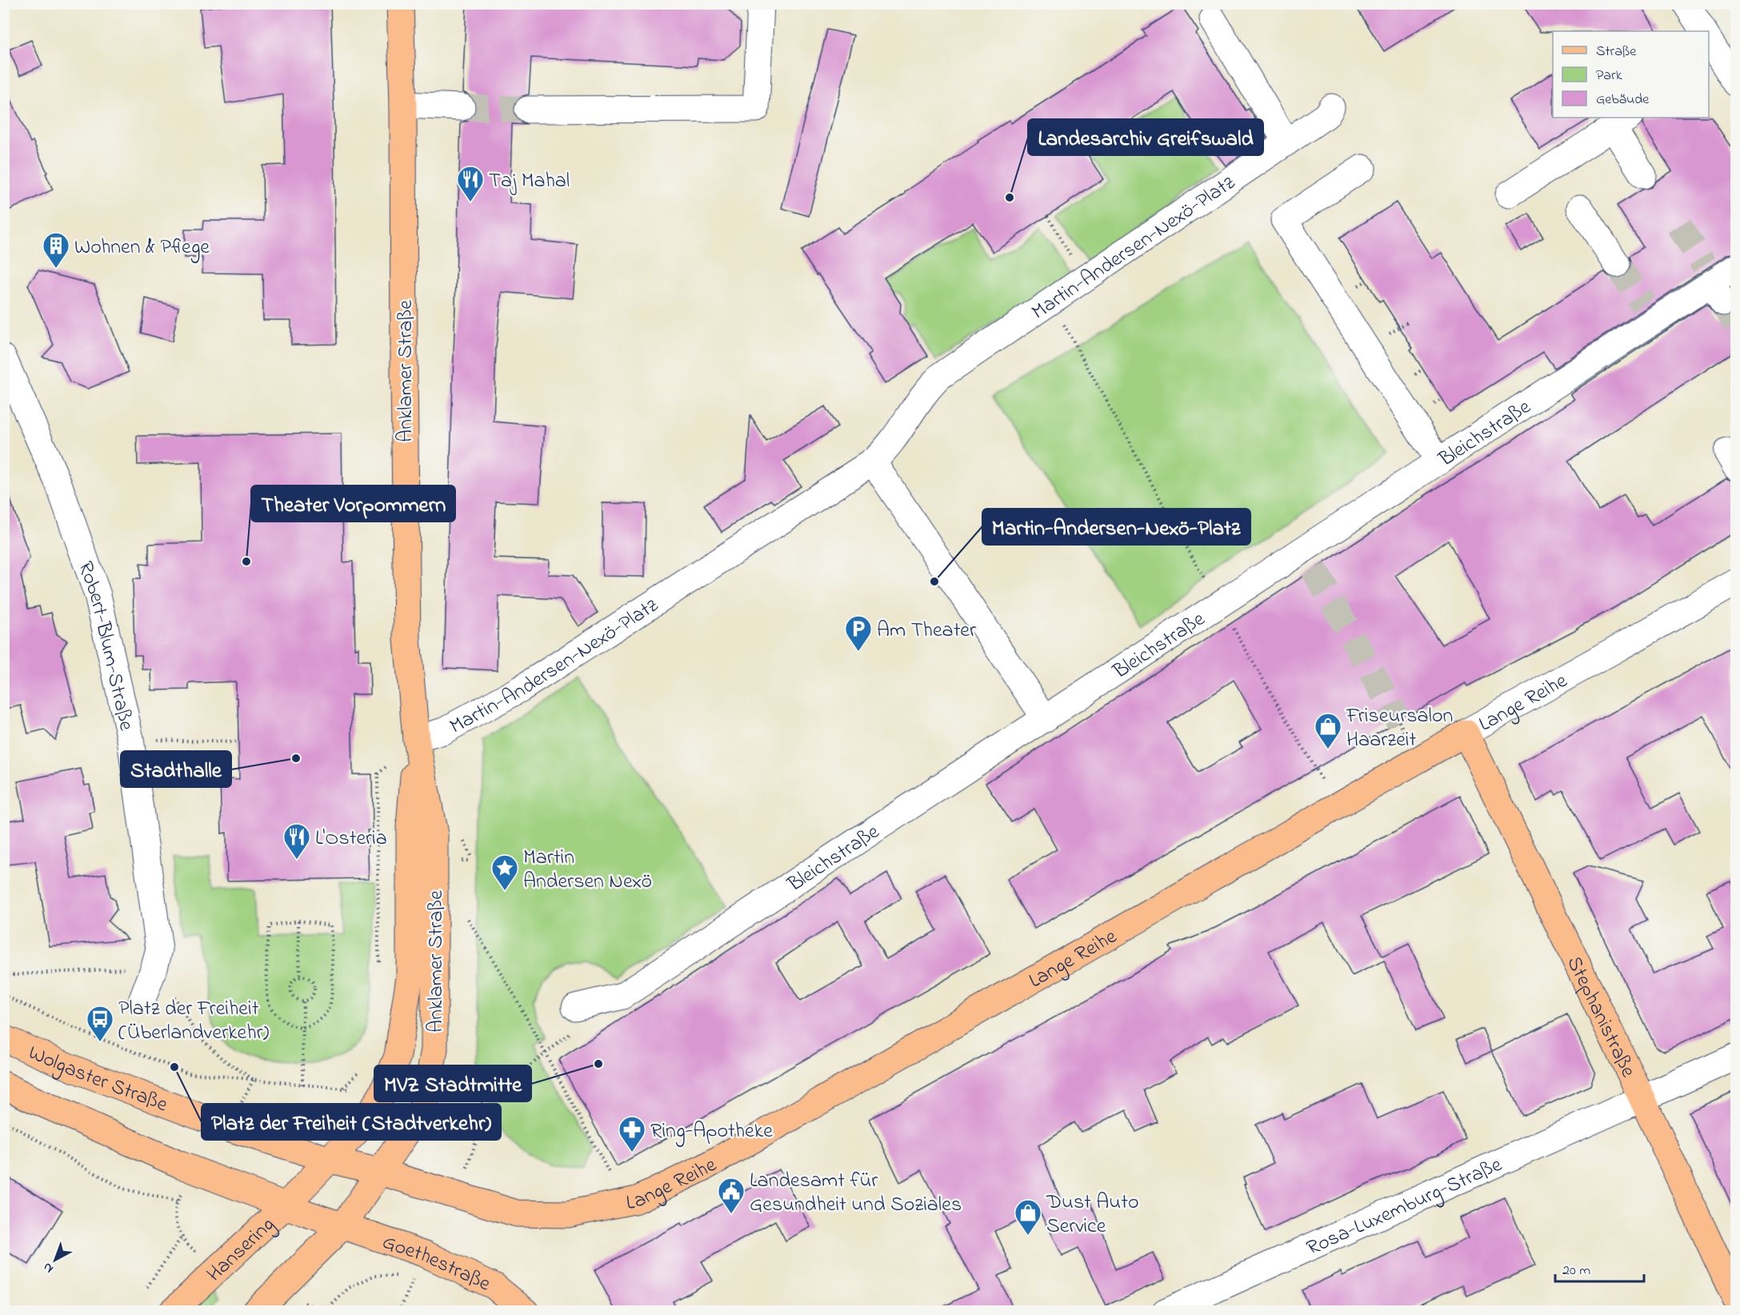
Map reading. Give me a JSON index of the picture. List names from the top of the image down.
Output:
{
  "streets": {
    "main road": [
      "Anklamer Straße",
      "Lange Reihe",
      "Stephanistraße",
      "Wolgaster Straße",
      "Hansering",
      "Goethestraße"
    ],
    "street": [
      "Martin-Andersen-Nexö-Platz",
      "Bleichstraße",
      "Robert-Blum-Straße",
      "Rosa-Luxemburg-Straße"
    ]
  },
  "crossings": [
    ["Martin-Andersen-Nexö-Platz", "Anklamer Straße"],
    ["Anklamer Straße", "Lange Reihe"],
    ["Anklamer Straße", "Wolgaster Straße"],
    ["Anklamer Straße", "Hansering"],
    ["Anklamer Straße", "Goethestraße"],
    ["Lange Reihe", "Stephanistraße"],
    ["Lange Reihe", "Wolgaster Straße"],
    ["Stephanistraße", "Rosa-Luxemburg-Straße"],
    ["Hansering", "Goethestraße"]
  ],
  "places": {
    "other": [
      "Landesarchiv Greifswald",
      "Theater Vorpommern",
      "Martin-Andersen-Nexö-Platz",
      "Stadthalle",
      "MVZ Stadtmitte",
      "Platz der Freiheit (Stadtverkehr)"
    ],
    "restaurant": ["Taj Mahal", "L'Osteria"],
    "building": ["Wohnen & Pflege"],
    "parking": ["Am Theater"],
    "shop": ["Friseursalon Haarzeit", "Dust Auto Service"],
    "place": ["Martin Andersen Nexö"],
    "bus stop": ["Platz der Freiheit (Überlandverkehr)"],
    "pharmacy": ["Ring-Apotheke"],
    "public building": ["Landesamt für Gesundheit und Soziales"]
  },
  "legend": ["Straße", "Park", "Gebäude"],
  "scale_bar": "20 m",
  "north": "bottom left"
}
